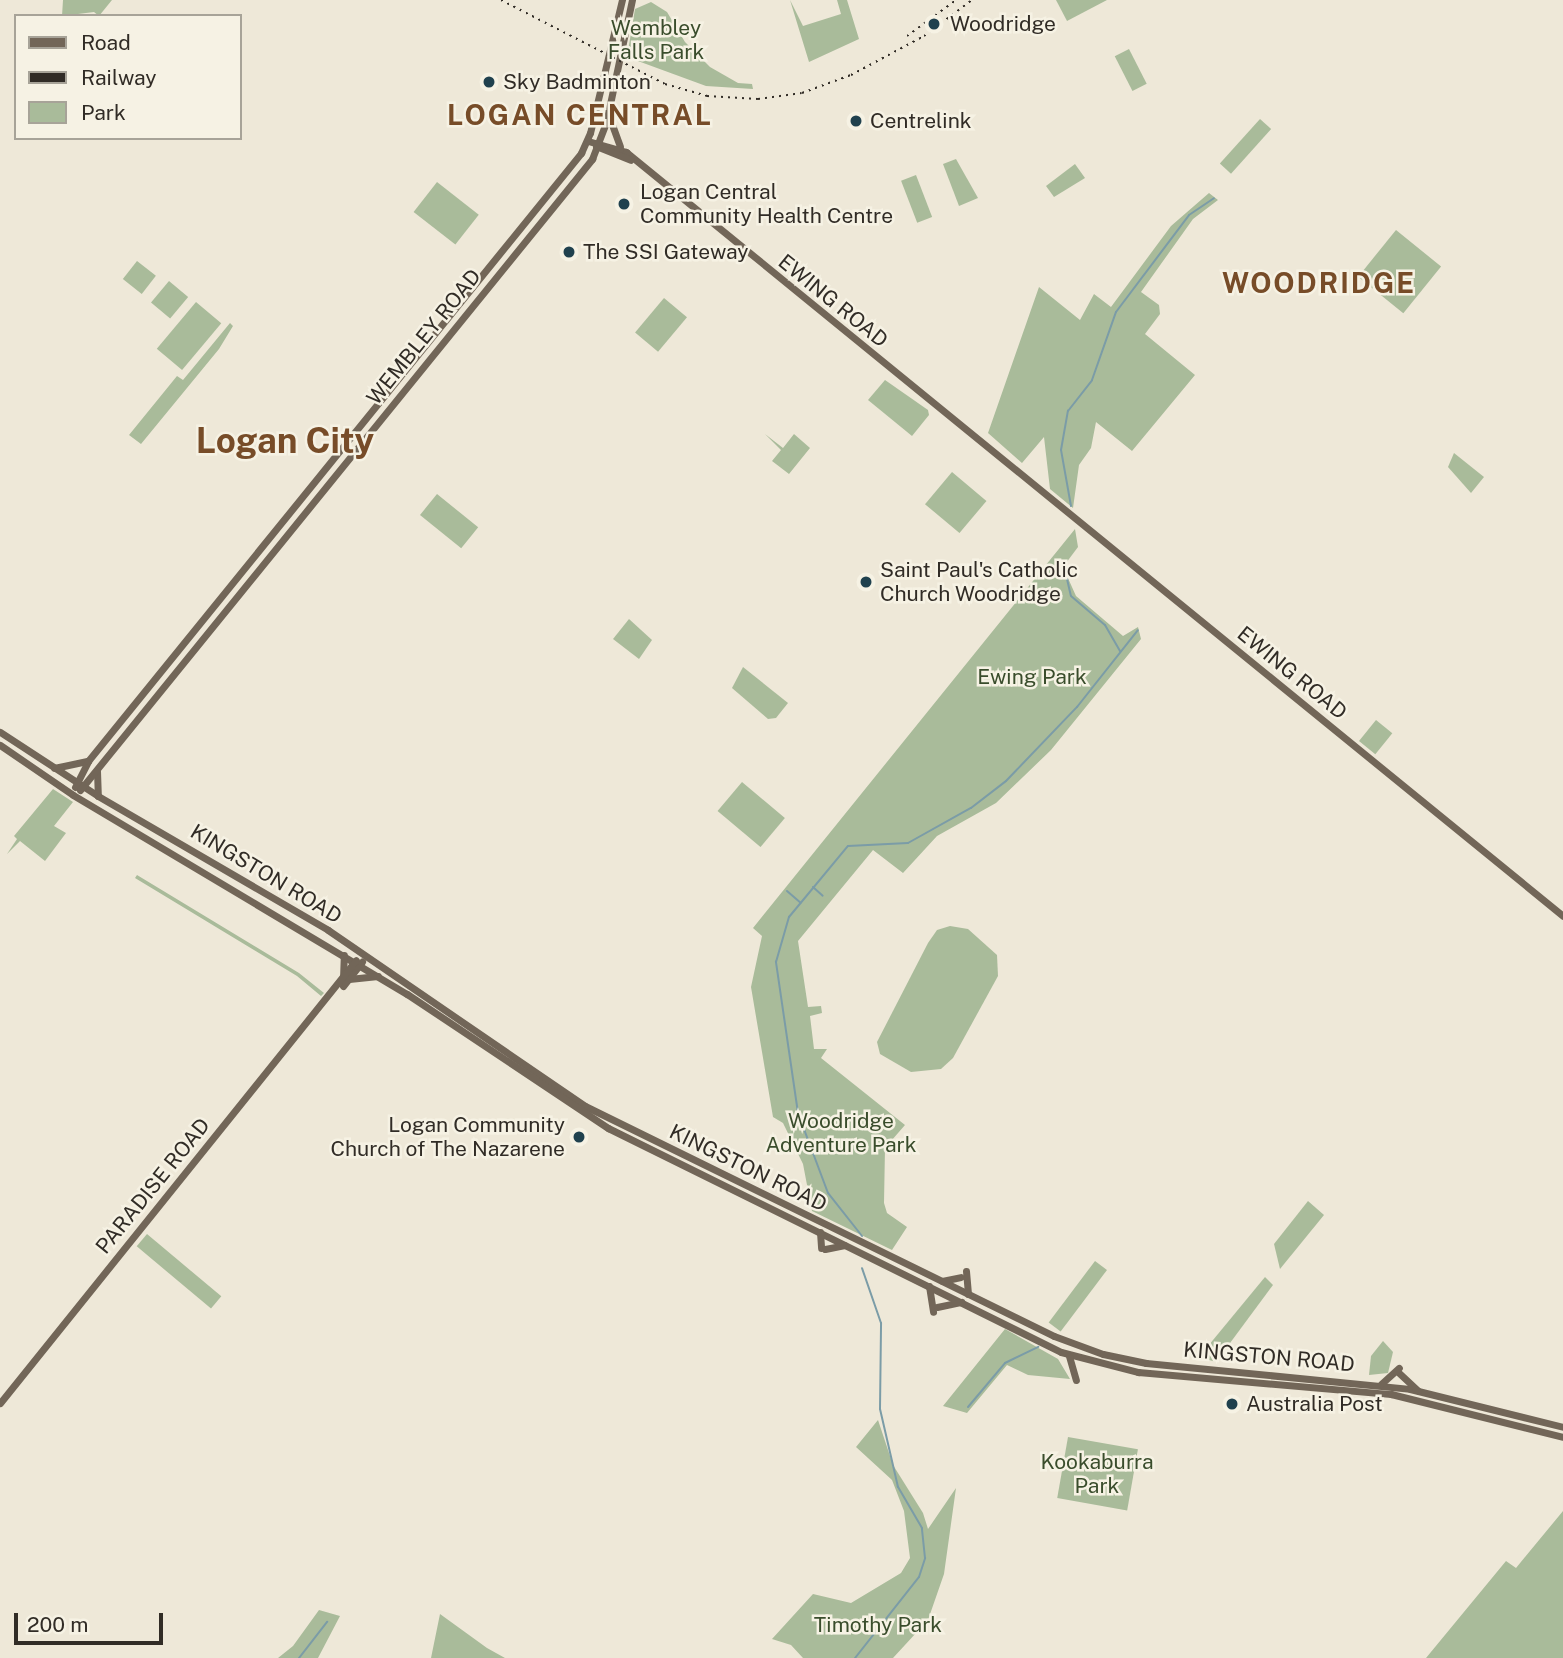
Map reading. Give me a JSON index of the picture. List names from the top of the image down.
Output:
{
  "streets": {
    "main road": [
      "EWING ROAD",
      "WEMBLEY ROAD",
      "KINGSTON ROAD",
      "PARADISE ROAD"
    ]
  },
  "crossings": [
    ["EWING ROAD", "WEMBLEY ROAD"],
    ["WEMBLEY ROAD", "KINGSTON ROAD"],
    ["KINGSTON ROAD", "PARADISE ROAD"]
  ],
  "districts": ["LOGAN CENTRAL", "WOODRIDGE", "Logan City"],
  "parks": [
    "Wembley Falls Park",
    "Ewing Park",
    "Woodridge Adventure Park",
    "Kookaburra Park",
    "Timothy Park"
  ],
  "places": [
    "Woodridge",
    "Sky Badminton",
    "Centrelink",
    "Logan Central Community Health Centre",
    "The SSI Gateway",
    "Saint Paul's Catholic Church Woodridge",
    "Logan Community Church of The Nazarene",
    "Australia Post"
  ],
  "legend": ["Road", "Railway", "Park"],
  "scale_bar": "200 m"
}
